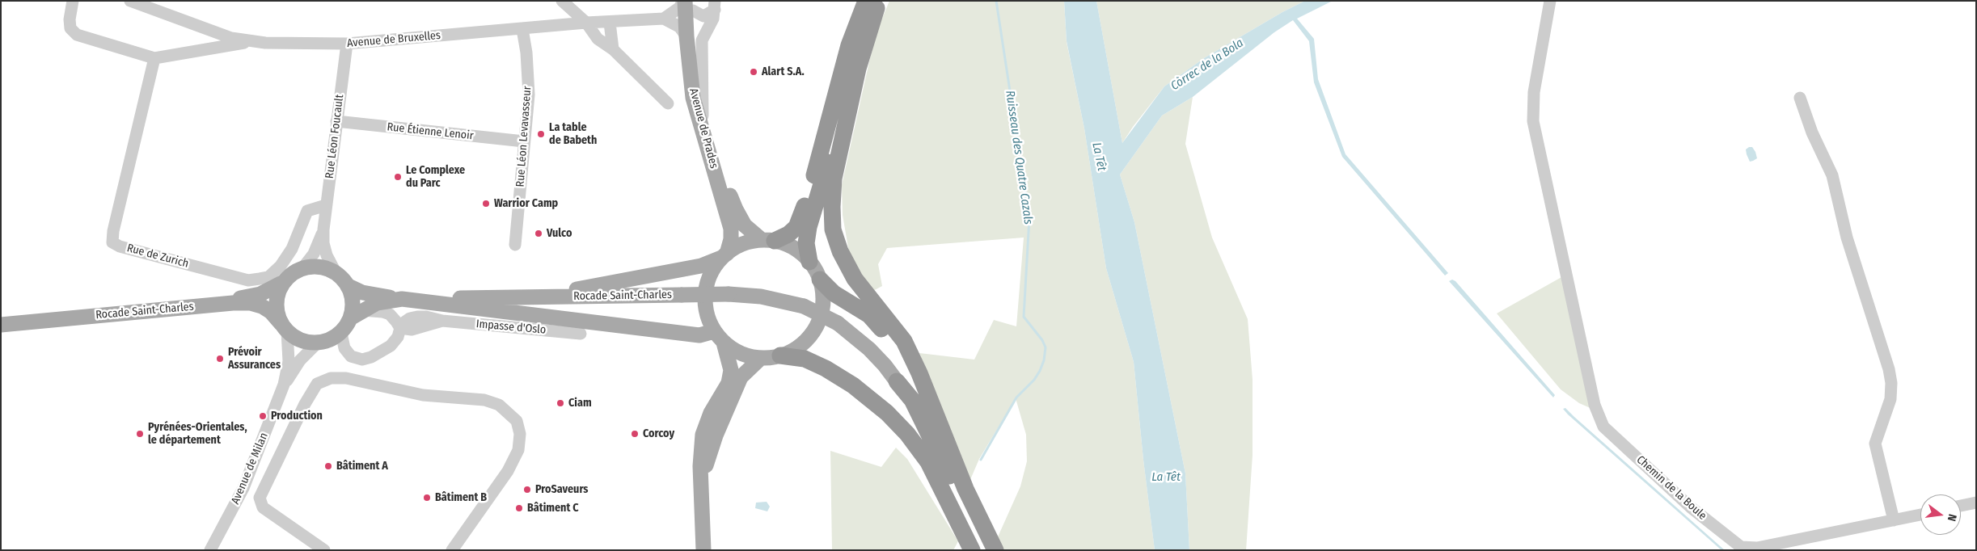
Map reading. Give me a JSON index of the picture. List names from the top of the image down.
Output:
{
  "streets": {
    "main road": ["Avenue de Prades", "Rocade Saint-Charles"],
    "street": [
      "Avenue de Bruxelles",
      "Rue Étienne Lenoir",
      "Rue Léon Foucault",
      "Rue Léon Levavasseur",
      "Rue de Zurich",
      "Impasse d'Oslo",
      "Avenue de Milan",
      "Chemin de la Boule"
    ]
  },
  "crossings": [
    ["Avenue de Bruxelles", "Rue Léon Foucault"],
    ["Avenue de Bruxelles", "Rue Léon Levavasseur"],
    ["Rue Étienne Lenoir", "Rue Léon Foucault"],
    ["Rue Étienne Lenoir", "Rue Léon Levavasseur"],
    ["Rue Léon Foucault", "Rue de Zurich"],
    ["Rue Léon Foucault", "Rocade Saint-Charles"],
    ["Rue Léon Foucault", "Avenue de Milan"],
    ["Rocade Saint-Charles", "Impasse d'Oslo"],
    ["Rocade Saint-Charles", "Avenue de Milan"]
  ],
  "water": ["Còrrec de la Bola", "La Têt", "Ruisseau des Quatre Cazals"],
  "places": [
    "Alart S.A.",
    "La table de Babeth",
    "Le Complexe du Parc",
    "Warrior Camp",
    "Vulco",
    "Prévoir Assurances",
    "Ciam",
    "Production",
    "Pyrénées-Orientales, le département",
    "Corcoy",
    "Bâtiment A",
    "ProSaveurs",
    "Bâtiment B",
    "Bâtiment C"
  ],
  "north": "right"
}
